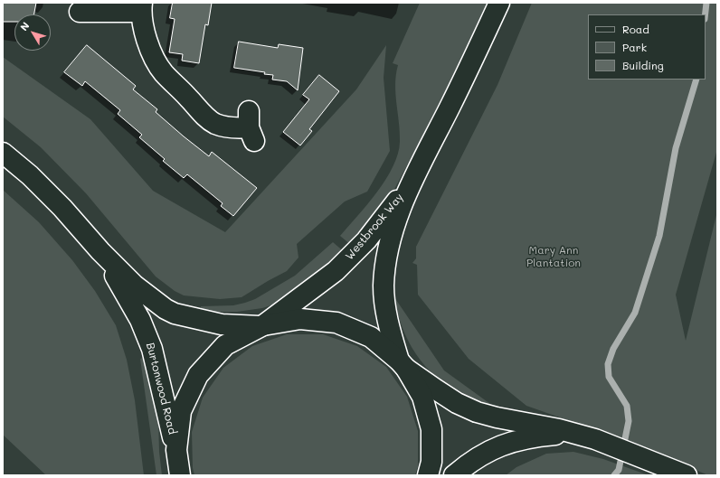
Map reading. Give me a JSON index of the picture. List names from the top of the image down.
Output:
{
  "streets": {
    "street": ["Westbrook Way", "Burtonwood Road"]
  },
  "crossings": [
    ["Westbrook Way", "Burtonwood Road"]
  ],
  "parks": ["Mary Ann Plantation"],
  "legend": ["Road", "Park", "Building"],
  "north": "top left"
}
